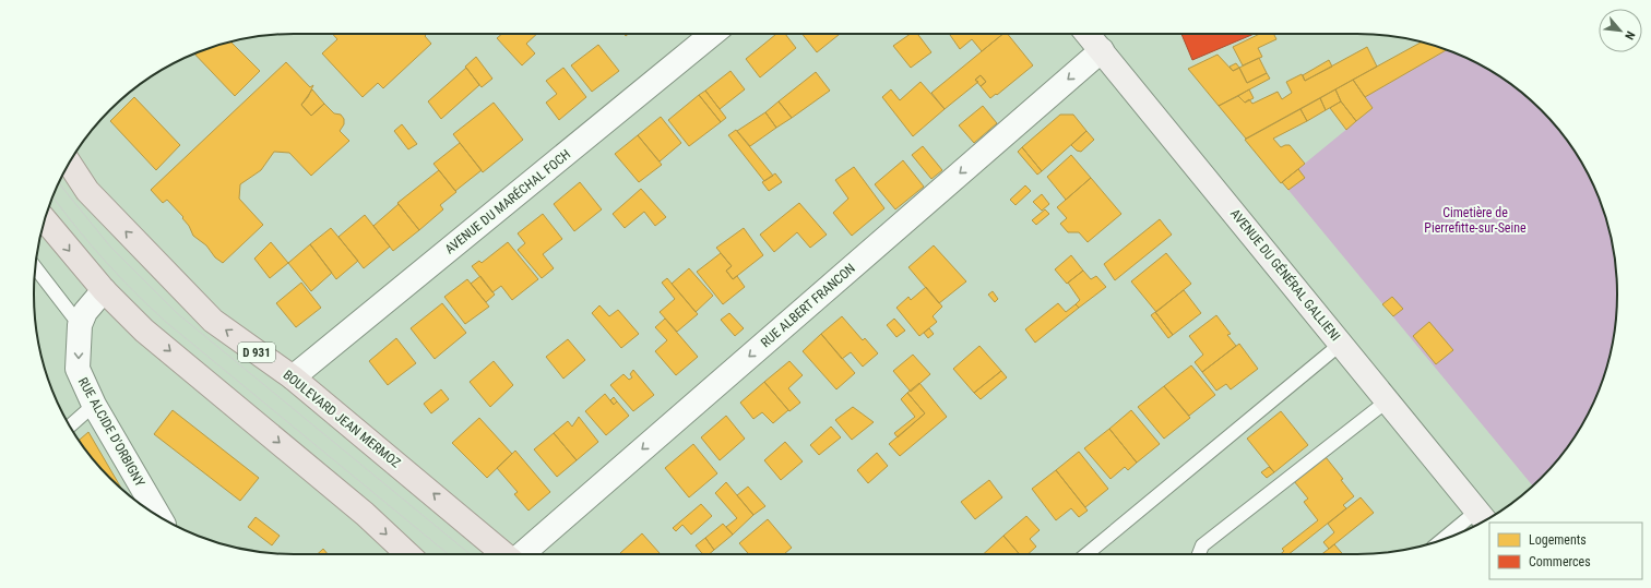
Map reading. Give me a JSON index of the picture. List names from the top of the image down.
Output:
{
  "streets": {
    "main road": ["D 931", "BOULEVARD JEAN MERMOZ"],
    "street": [
      "AVENUE DU MARÉCHAL FOCH",
      "AVENUE DU GÉNÉRAL GALLIENI",
      "RUE ALBERT FRANCON",
      "RUE ALCIDE D'ORBIGNY"
    ]
  },
  "crossings": [
    ["AVENUE DU MARÉCHAL FOCH", "BOULEVARD JEAN MERMOZ"],
    ["AVENUE DU GÉNÉRAL GALLIENI", "RUE ALBERT FRANCON"]
  ],
  "one_way": ["RUE ALBERT FRANCON"],
  "parks": ["Cimetière de Pierrefitte-sur-Seine"],
  "legend": ["Logements", "Commerces"],
  "north": "bottom right"
}
